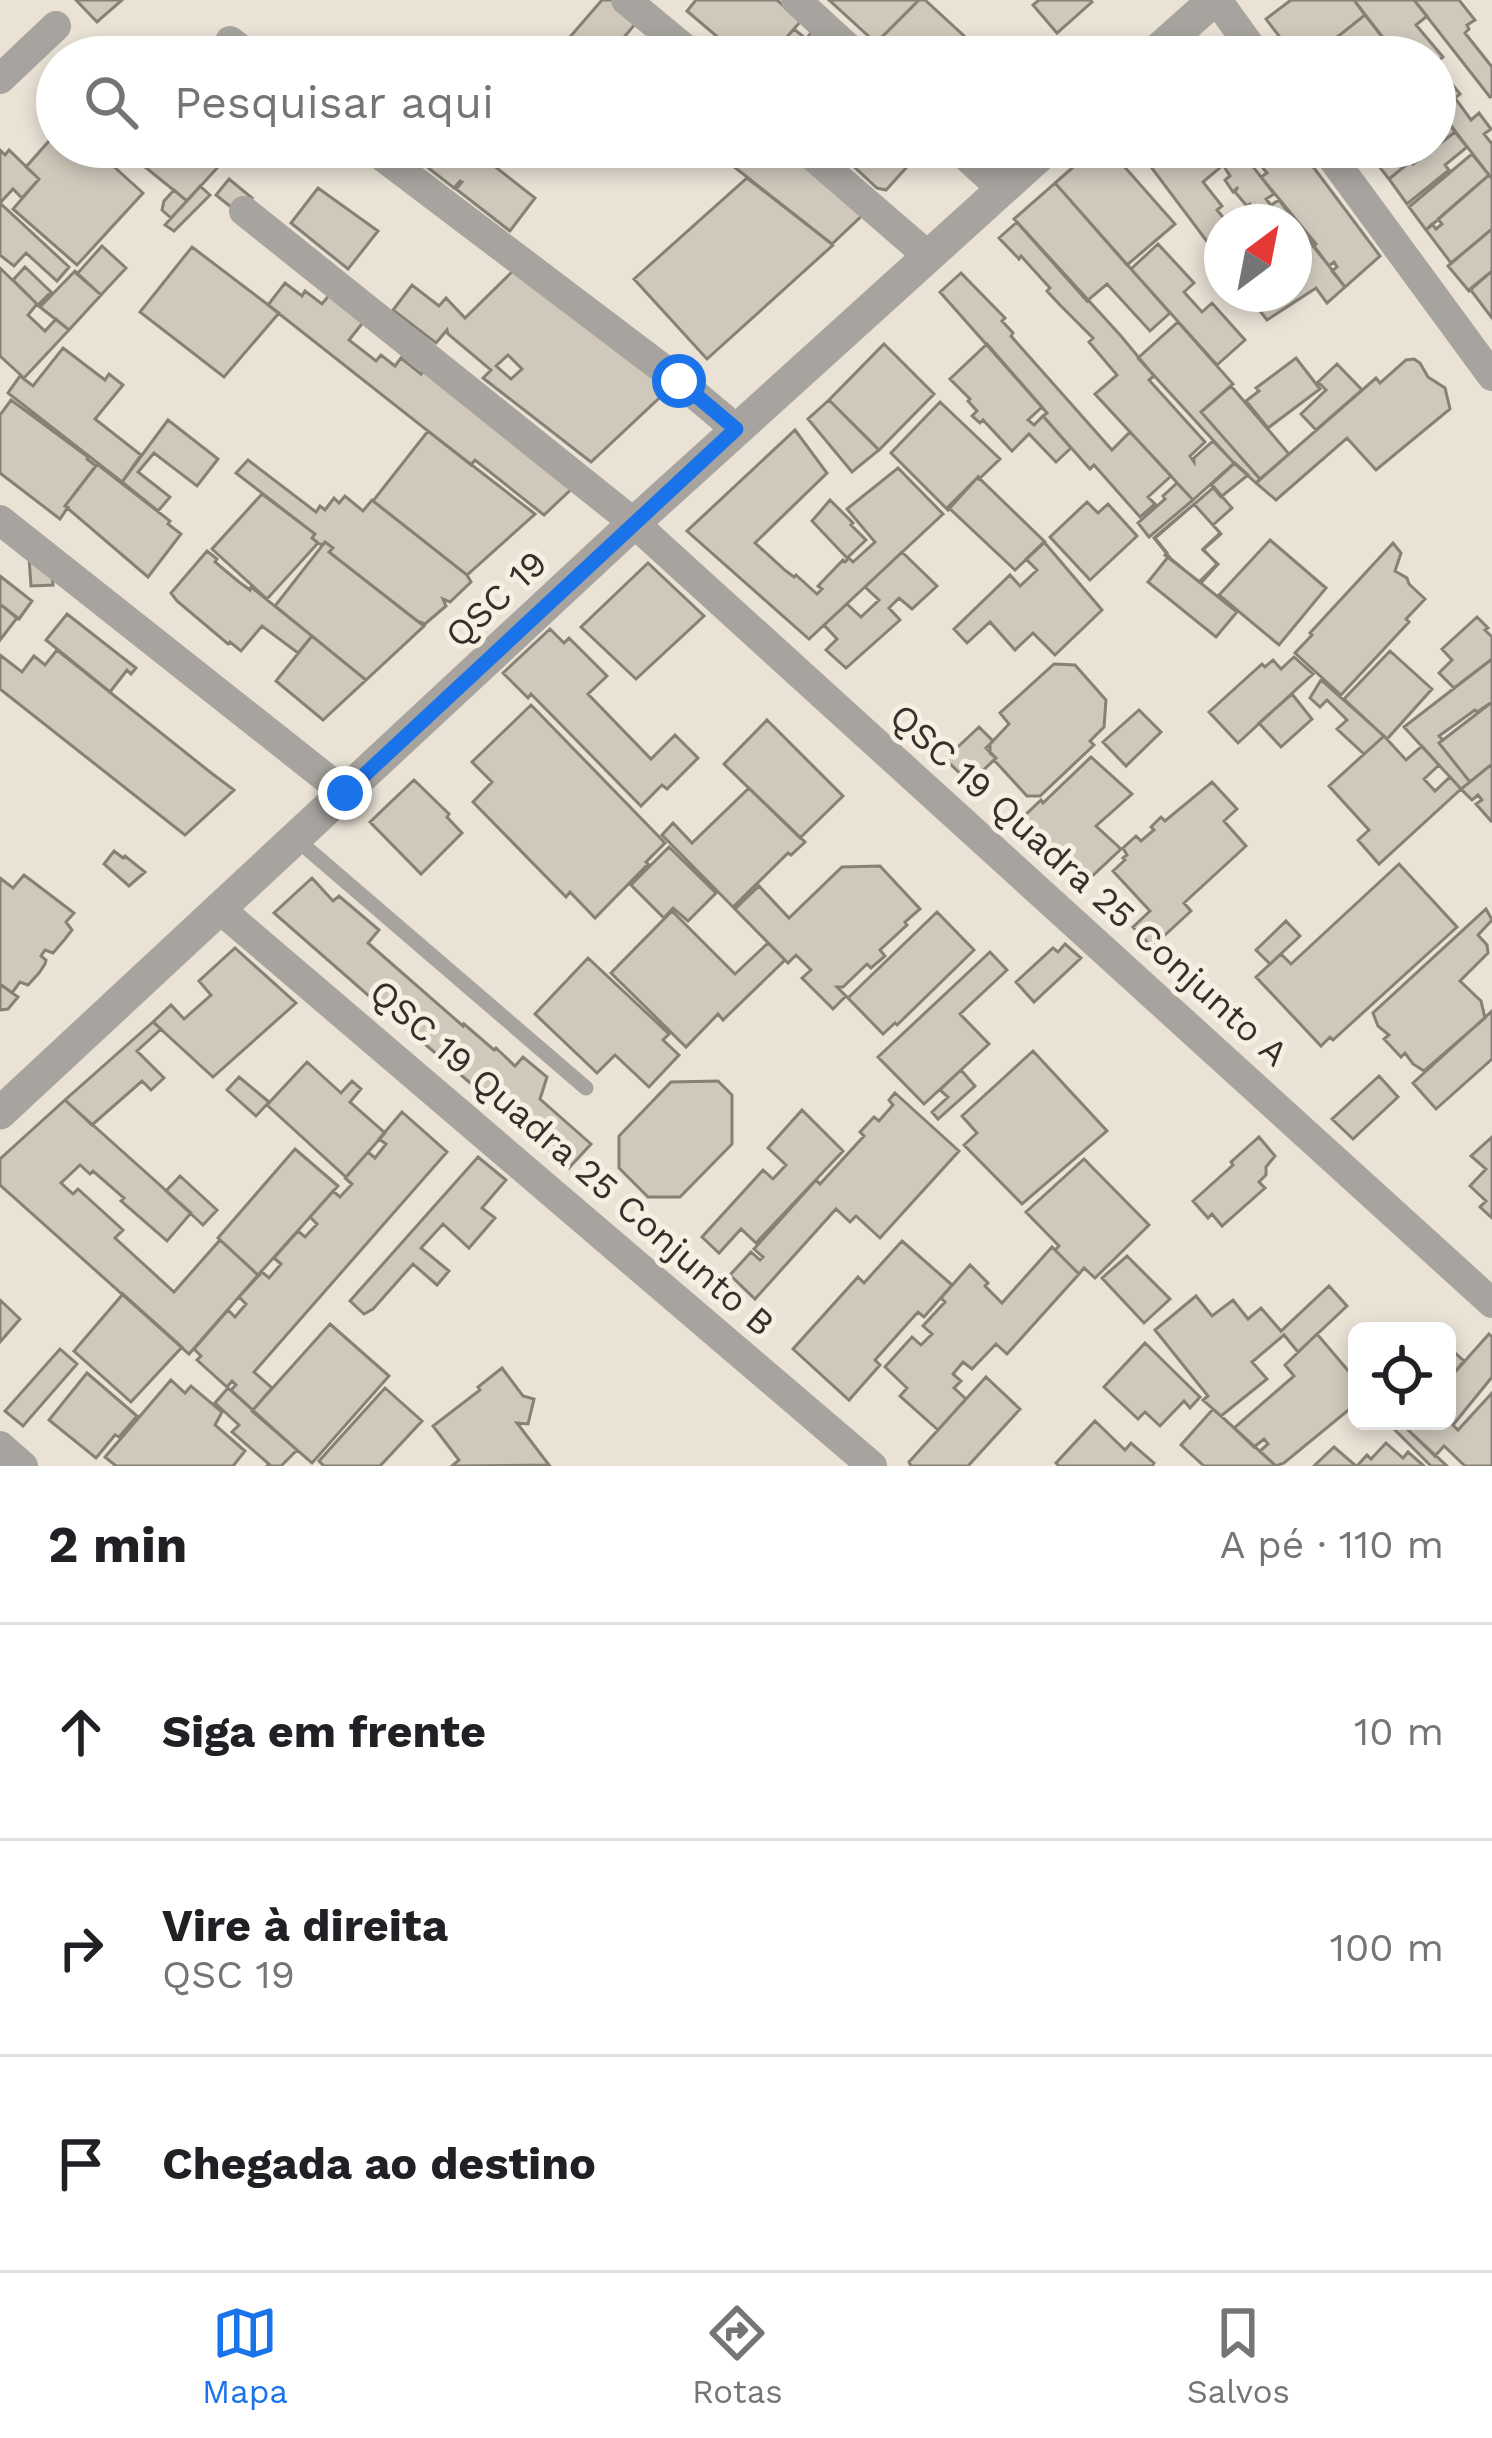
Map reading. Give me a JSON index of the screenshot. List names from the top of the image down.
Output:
{
  "streets": {
    "street": ["QSC 19", "QSC 19 Quadra 25 Conjunto A", "QSC 19 Quadra 25 Conjunto B"]
  },
  "crossings": [
    ["QSC 19", "QSC 19 Quadra 25 Conjunto A"],
    ["QSC 19", "QSC 19 Quadra 25 Conjunto B"]
  ],
  "north": "top right",
  "page": {
    "search": "Pesquisar aqui",
    "heading": ["2 min", "A pé · 110 m"],
    "list": [
      ["Siga em frente", "10 m"],
      ["Vire à direita", "QSC 19", "100 m"],
      "Chegada ao destino"
    ],
    "nav": ["Mapa", "Rotas", "Salvos"]
  }
}
